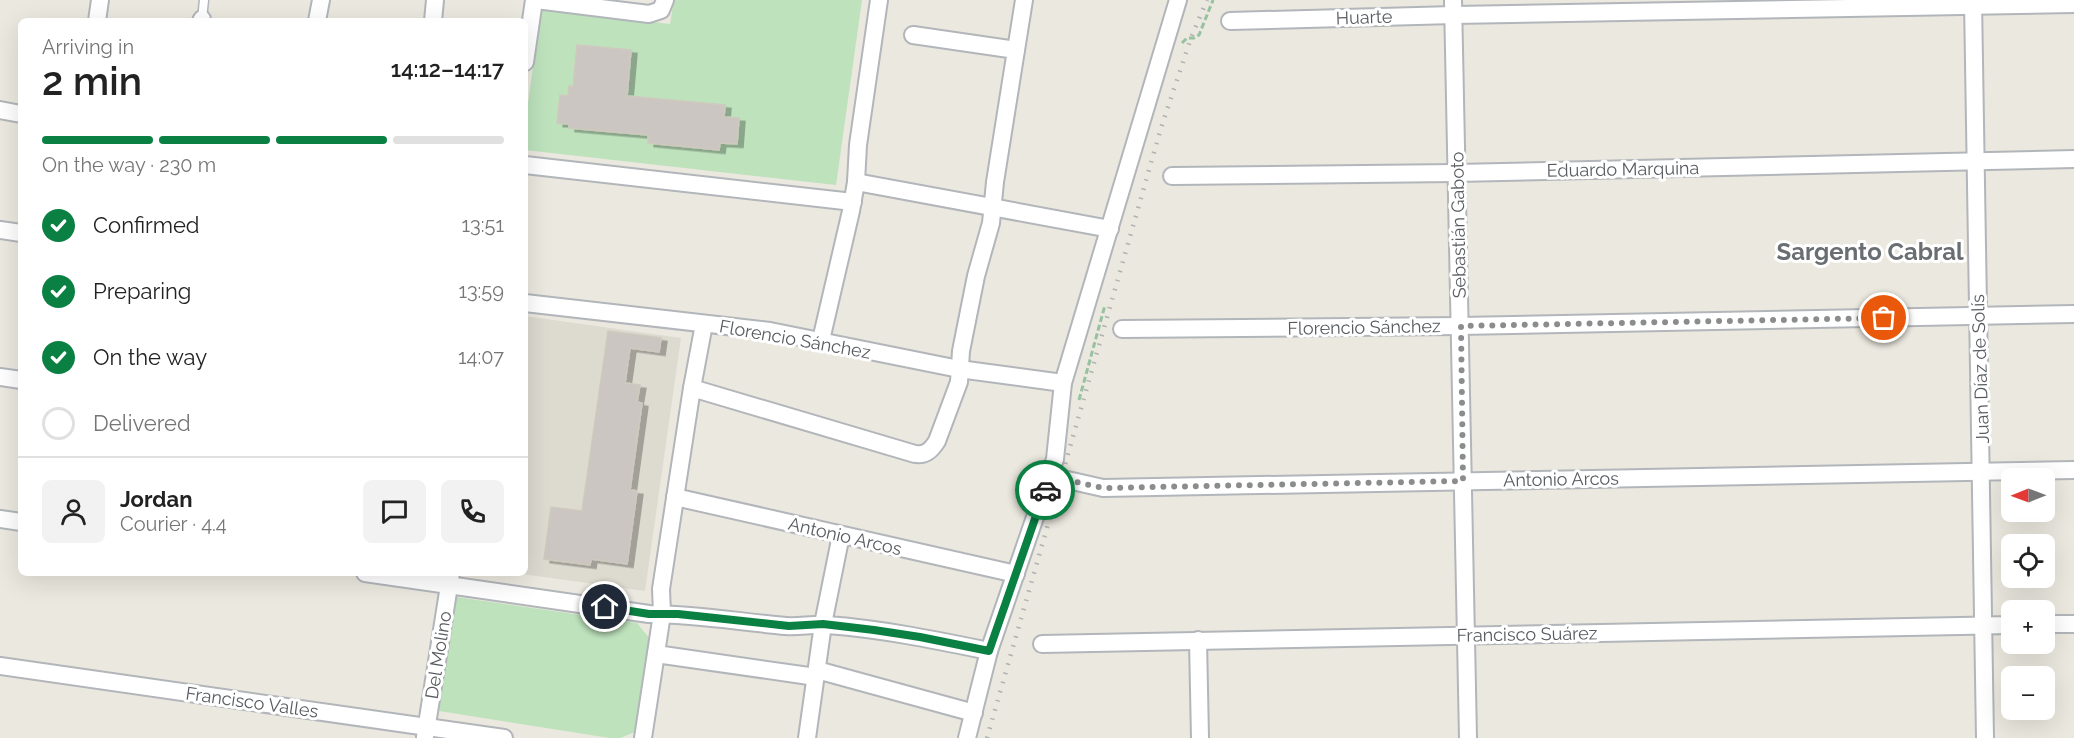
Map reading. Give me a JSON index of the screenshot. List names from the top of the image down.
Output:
{
  "streets": {
    "street": [
      "Huarte",
      "Eduardo Marquina",
      "Sebastián Gaboto",
      "Florencio Sánchez",
      "Juan Díaz de Solís",
      "Antonio Arcos",
      "Francisco Suárez",
      "Del Molino",
      "Francisco Valles"
    ]
  },
  "crossings": [
    ["Huarte", "Sebastián Gaboto"],
    ["Huarte", "Juan Díaz de Solís"],
    ["Eduardo Marquina", "Sebastián Gaboto"],
    ["Eduardo Marquina", "Juan Díaz de Solís"],
    ["Sebastián Gaboto", "Florencio Sánchez"],
    ["Sebastián Gaboto", "Antonio Arcos"],
    ["Sebastián Gaboto", "Francisco Suárez"],
    ["Florencio Sánchez", "Juan Díaz de Solís"],
    ["Juan Díaz de Solís", "Antonio Arcos"],
    ["Juan Díaz de Solís", "Francisco Suárez"],
    ["Del Molino", "Francisco Valles"]
  ],
  "districts": ["Sargento Cabral"],
  "north": "left",
  "page": {
    "heading": ["2 min", "Arriving in", "14:12–14:17"],
    "panel": ["Jordan", "Courier · 4.4"],
    "bar": "On the way · 230 m",
    "list": [
      ["Confirmed", "13:51"],
      ["Preparing", "13:59"],
      ["On the way", "14:07"],
      "Delivered"
    ],
    "map_buttons": ["+", "−"]
  }
}
